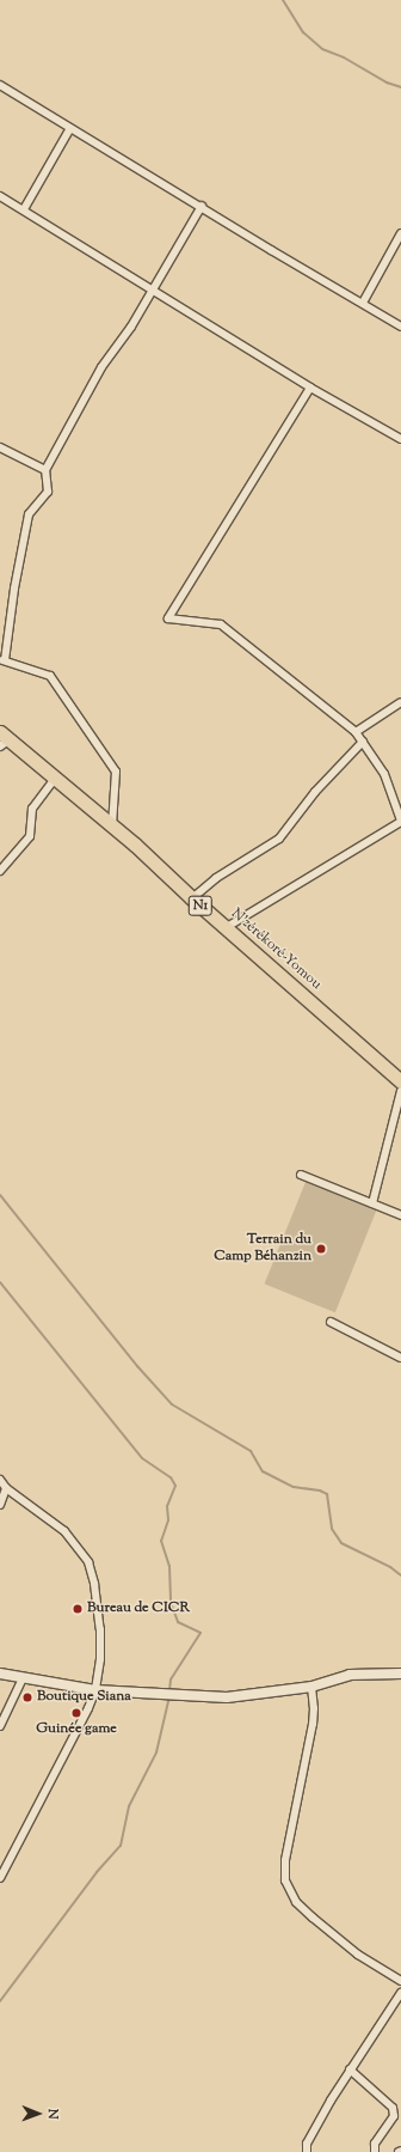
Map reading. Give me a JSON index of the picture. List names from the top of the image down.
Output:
{
  "streets": {
    "highway": ["N1", "N'zérékoré-Yomou"]
  },
  "places": [
    "Terrain du Camp Béhanzin",
    "Bureau de CICR",
    "Boutique Siana",
    "Guinée game"
  ],
  "north": "right"
}
